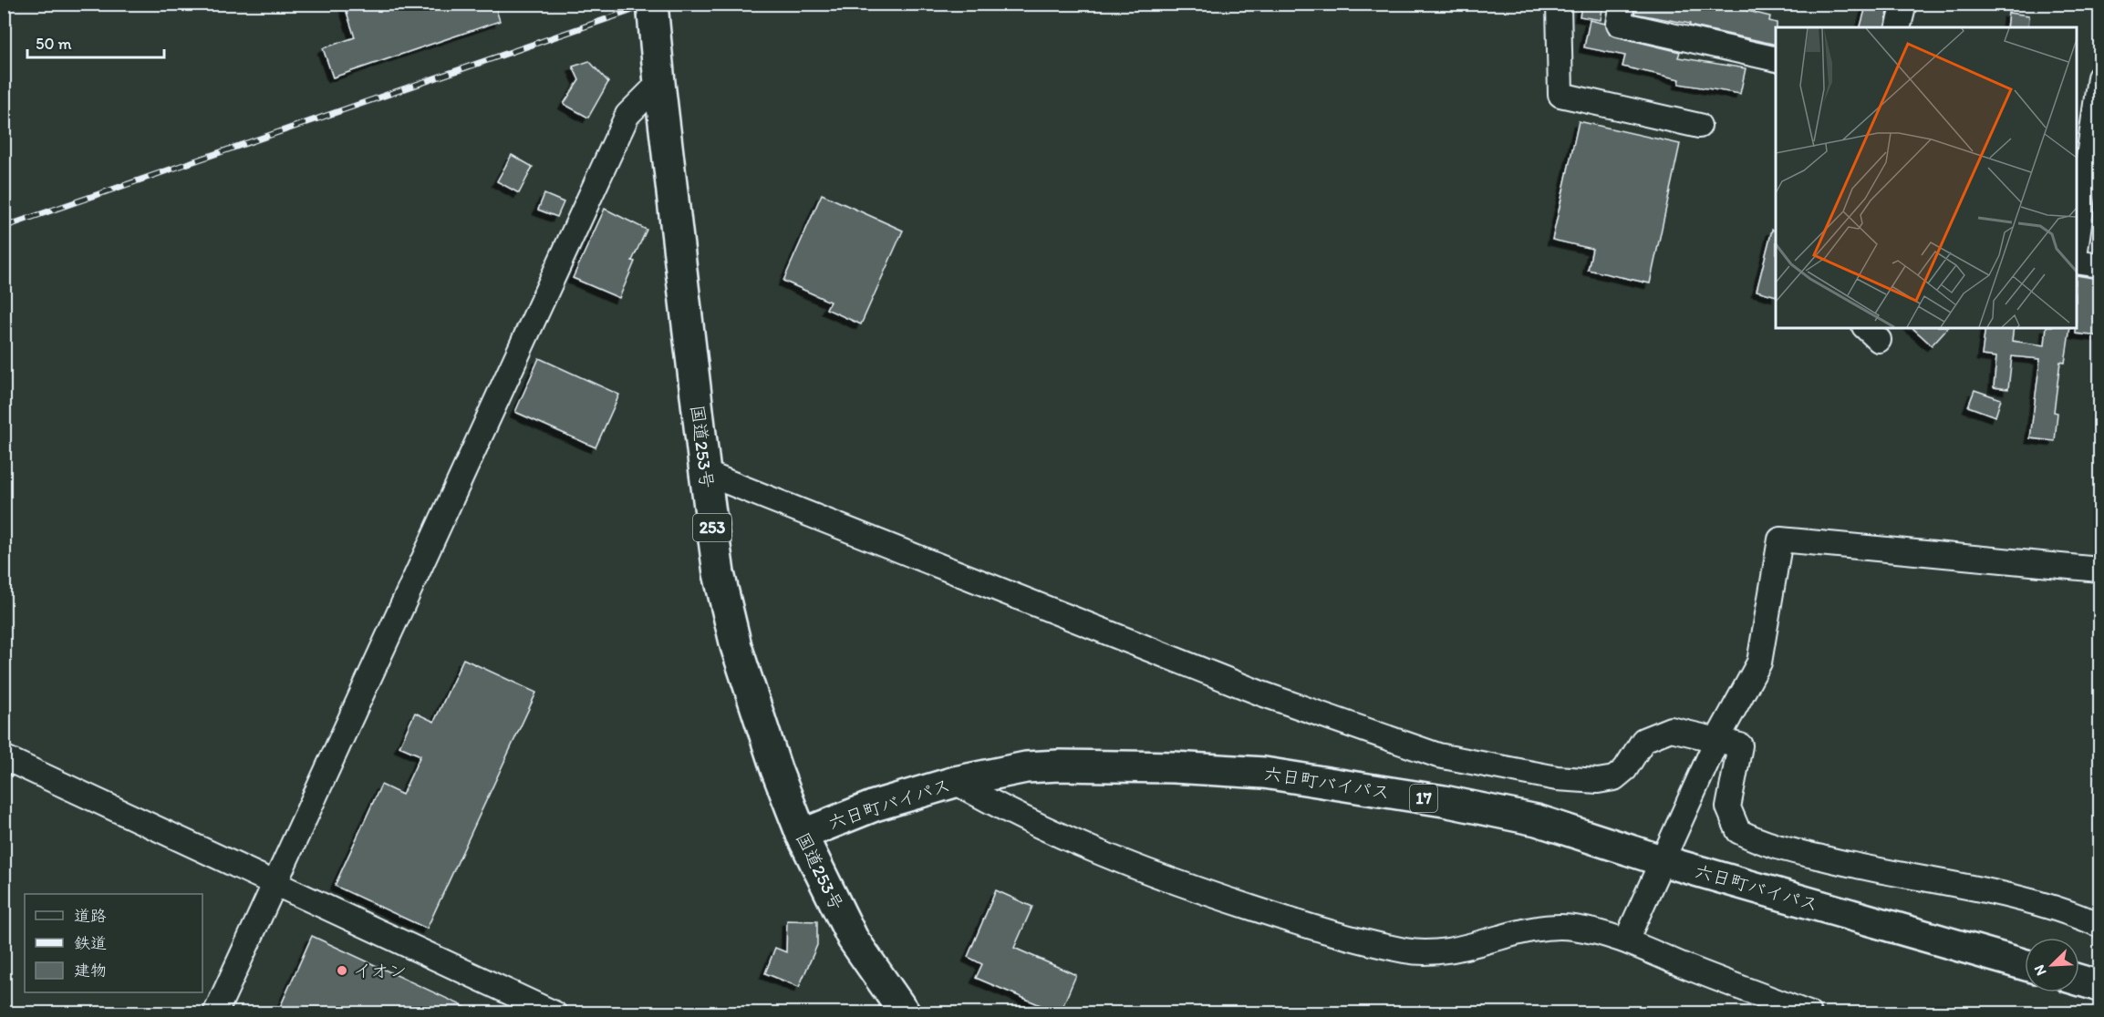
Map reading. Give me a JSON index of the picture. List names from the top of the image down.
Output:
{
  "streets": {
    "highway": [
      "国道253号",
      "253",
      "六日町バイパス",
      "17"
    ]
  },
  "crossings": [
    ["国道253号", "六日町バイパス"]
  ],
  "places": ["イオン"],
  "legend": ["道路", "鉄道", "建物"],
  "scale_bar": "50 m",
  "north": "bottom left"
}
